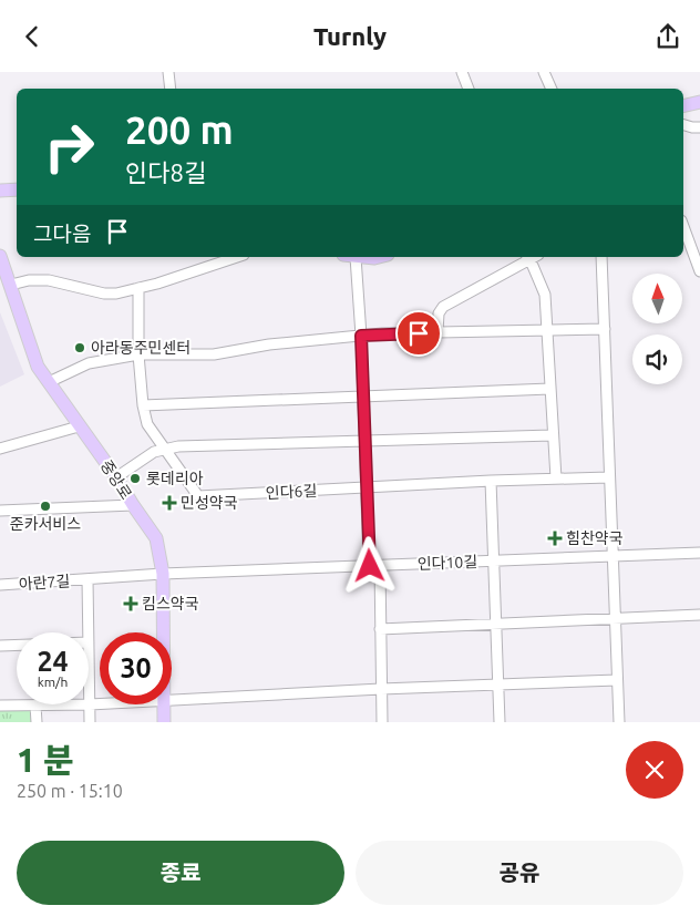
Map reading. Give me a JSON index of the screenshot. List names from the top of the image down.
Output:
{
  "streets": {
    "main road": ["중앙로"],
    "street": ["인다6길", "인다10길", "아란7길"]
  },
  "crossings": [
    ["중앙로", "인다10길"],
    ["중앙로", "아란7길"],
    ["인다10길", "아란7길"]
  ],
  "places": {
    "other": ["아라동주민센터", "롯데리아", "준카서비스"],
    "health": ["민성약국", "힘찬약국", "킴스약국"]
  },
  "north": "top",
  "page": {
    "header": "Turnly",
    "turn": ["200 m", "인다8길"],
    "then": "그다음",
    "speed": "24 km/h",
    "limit": "30",
    "heading": ["1 분", "250 m · 15:10"],
    "buttons": ["종료", "공유"]
  }
}
